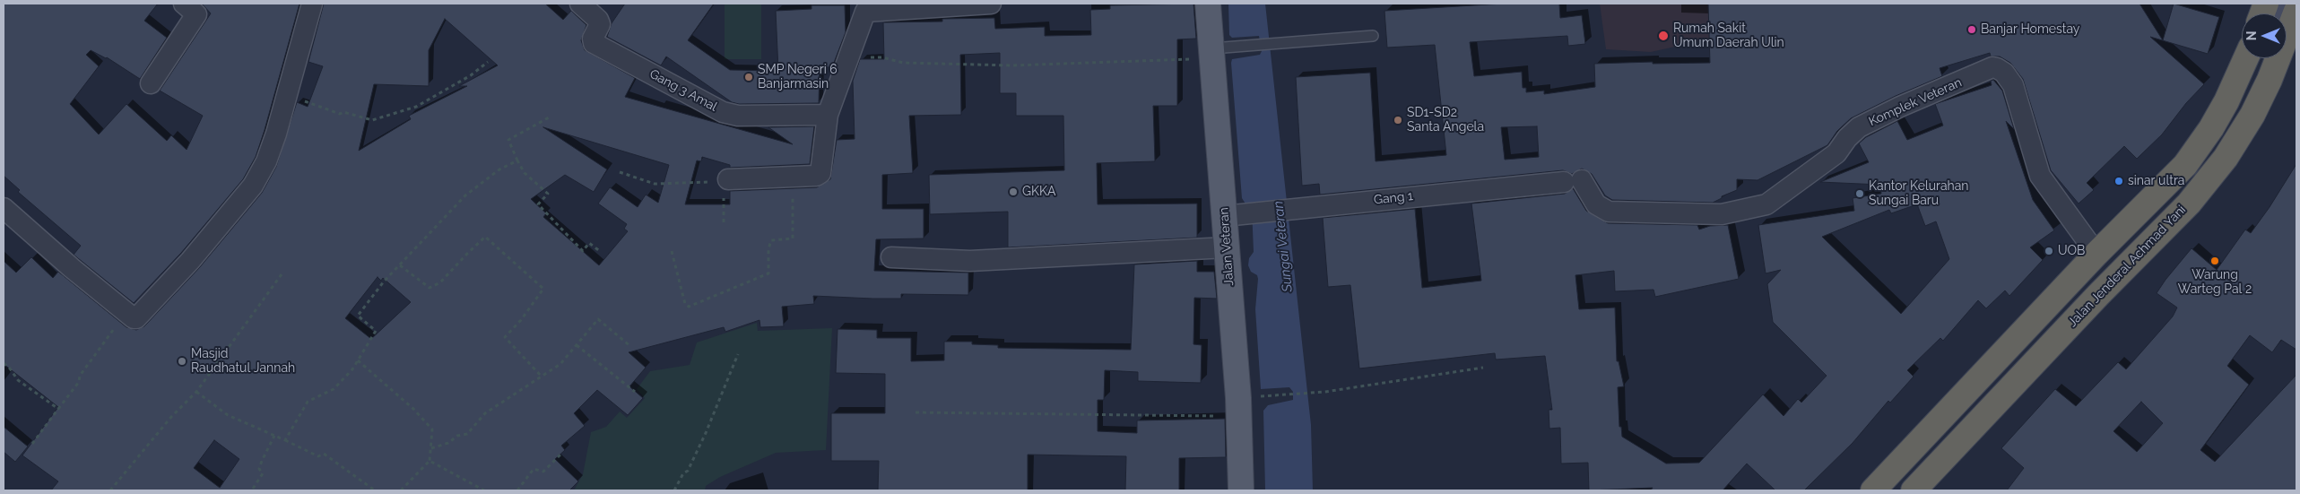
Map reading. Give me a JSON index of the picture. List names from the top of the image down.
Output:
{
  "streets": {
    "highway": ["Jalan Jenderal Achmad Yani"],
    "main road": ["Jalan Veteran"],
    "street": ["Gang 3 Amal", "Komplek Veteran", "Gang 1"]
  },
  "crossings": [
    ["Komplek Veteran", "Gang 1"],
    ["Gang 1", "Jalan Veteran"]
  ],
  "water": ["Sungai Veteran"],
  "places": [
    "Banjar Homestay",
    "Rumah Sakit Umum Daerah Ulin",
    "SMP Negeri 6 Banjarmasin",
    "SD1-SD2 Santa Angela",
    "sinar ultra",
    "GKKA",
    "Kantor Kelurahan Sungai Baru",
    "UOB",
    "Warung Warteg Pal 2",
    "Masjid Raudhatul Jannah"
  ],
  "north": "left"
}
